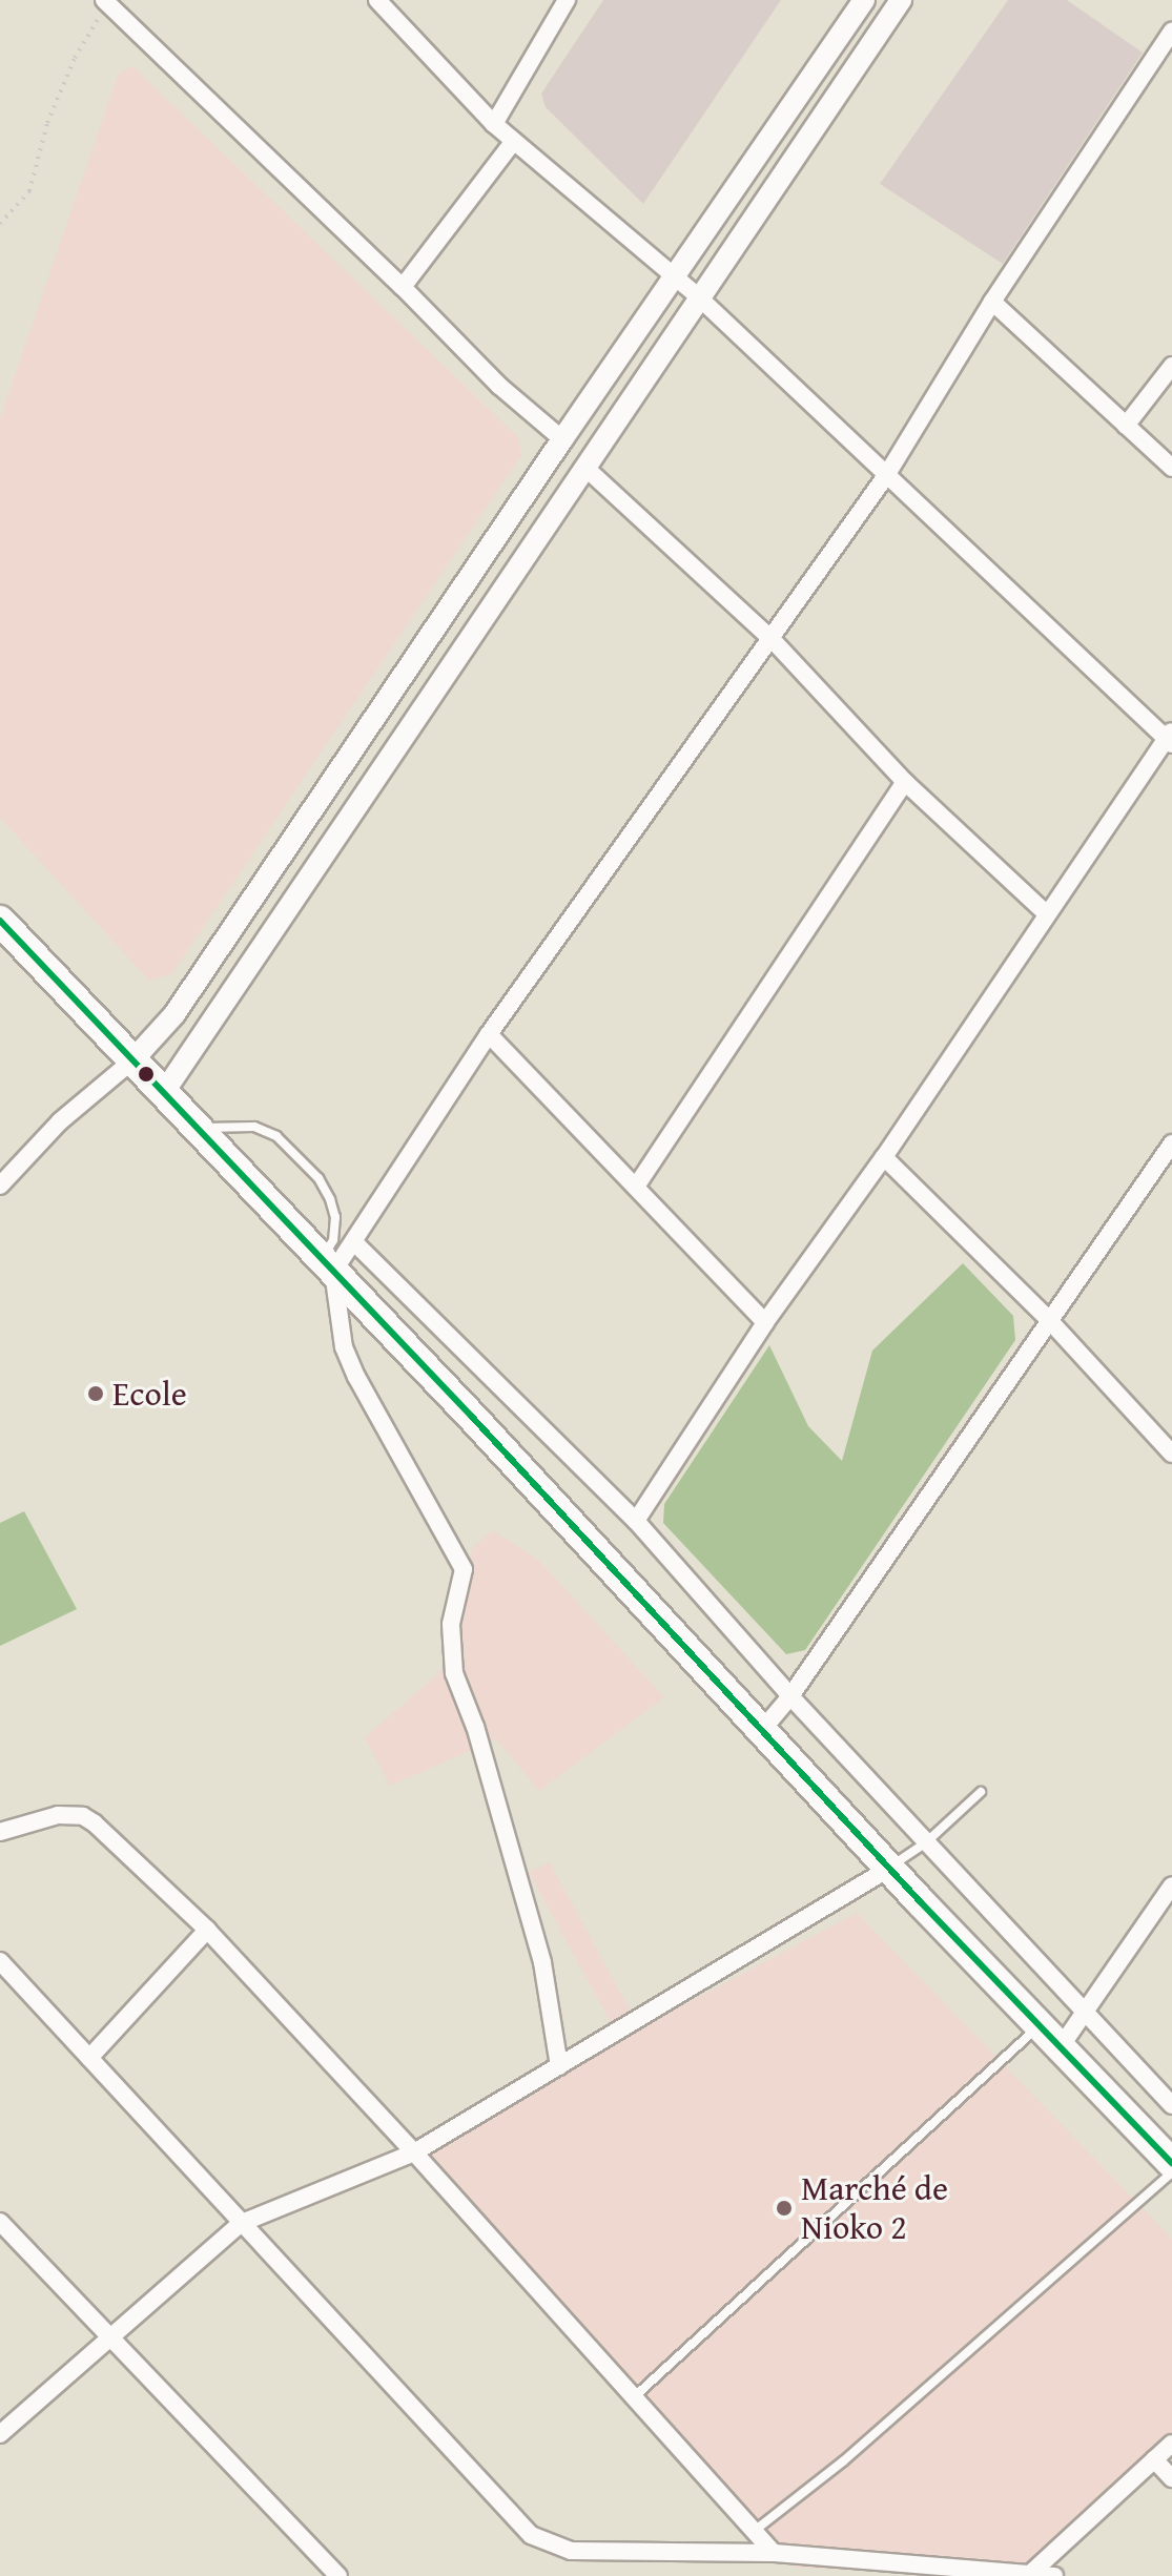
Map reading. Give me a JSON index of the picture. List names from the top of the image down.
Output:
{
  "places": ["Ecole", "Marché de Nioko 2"]
}
